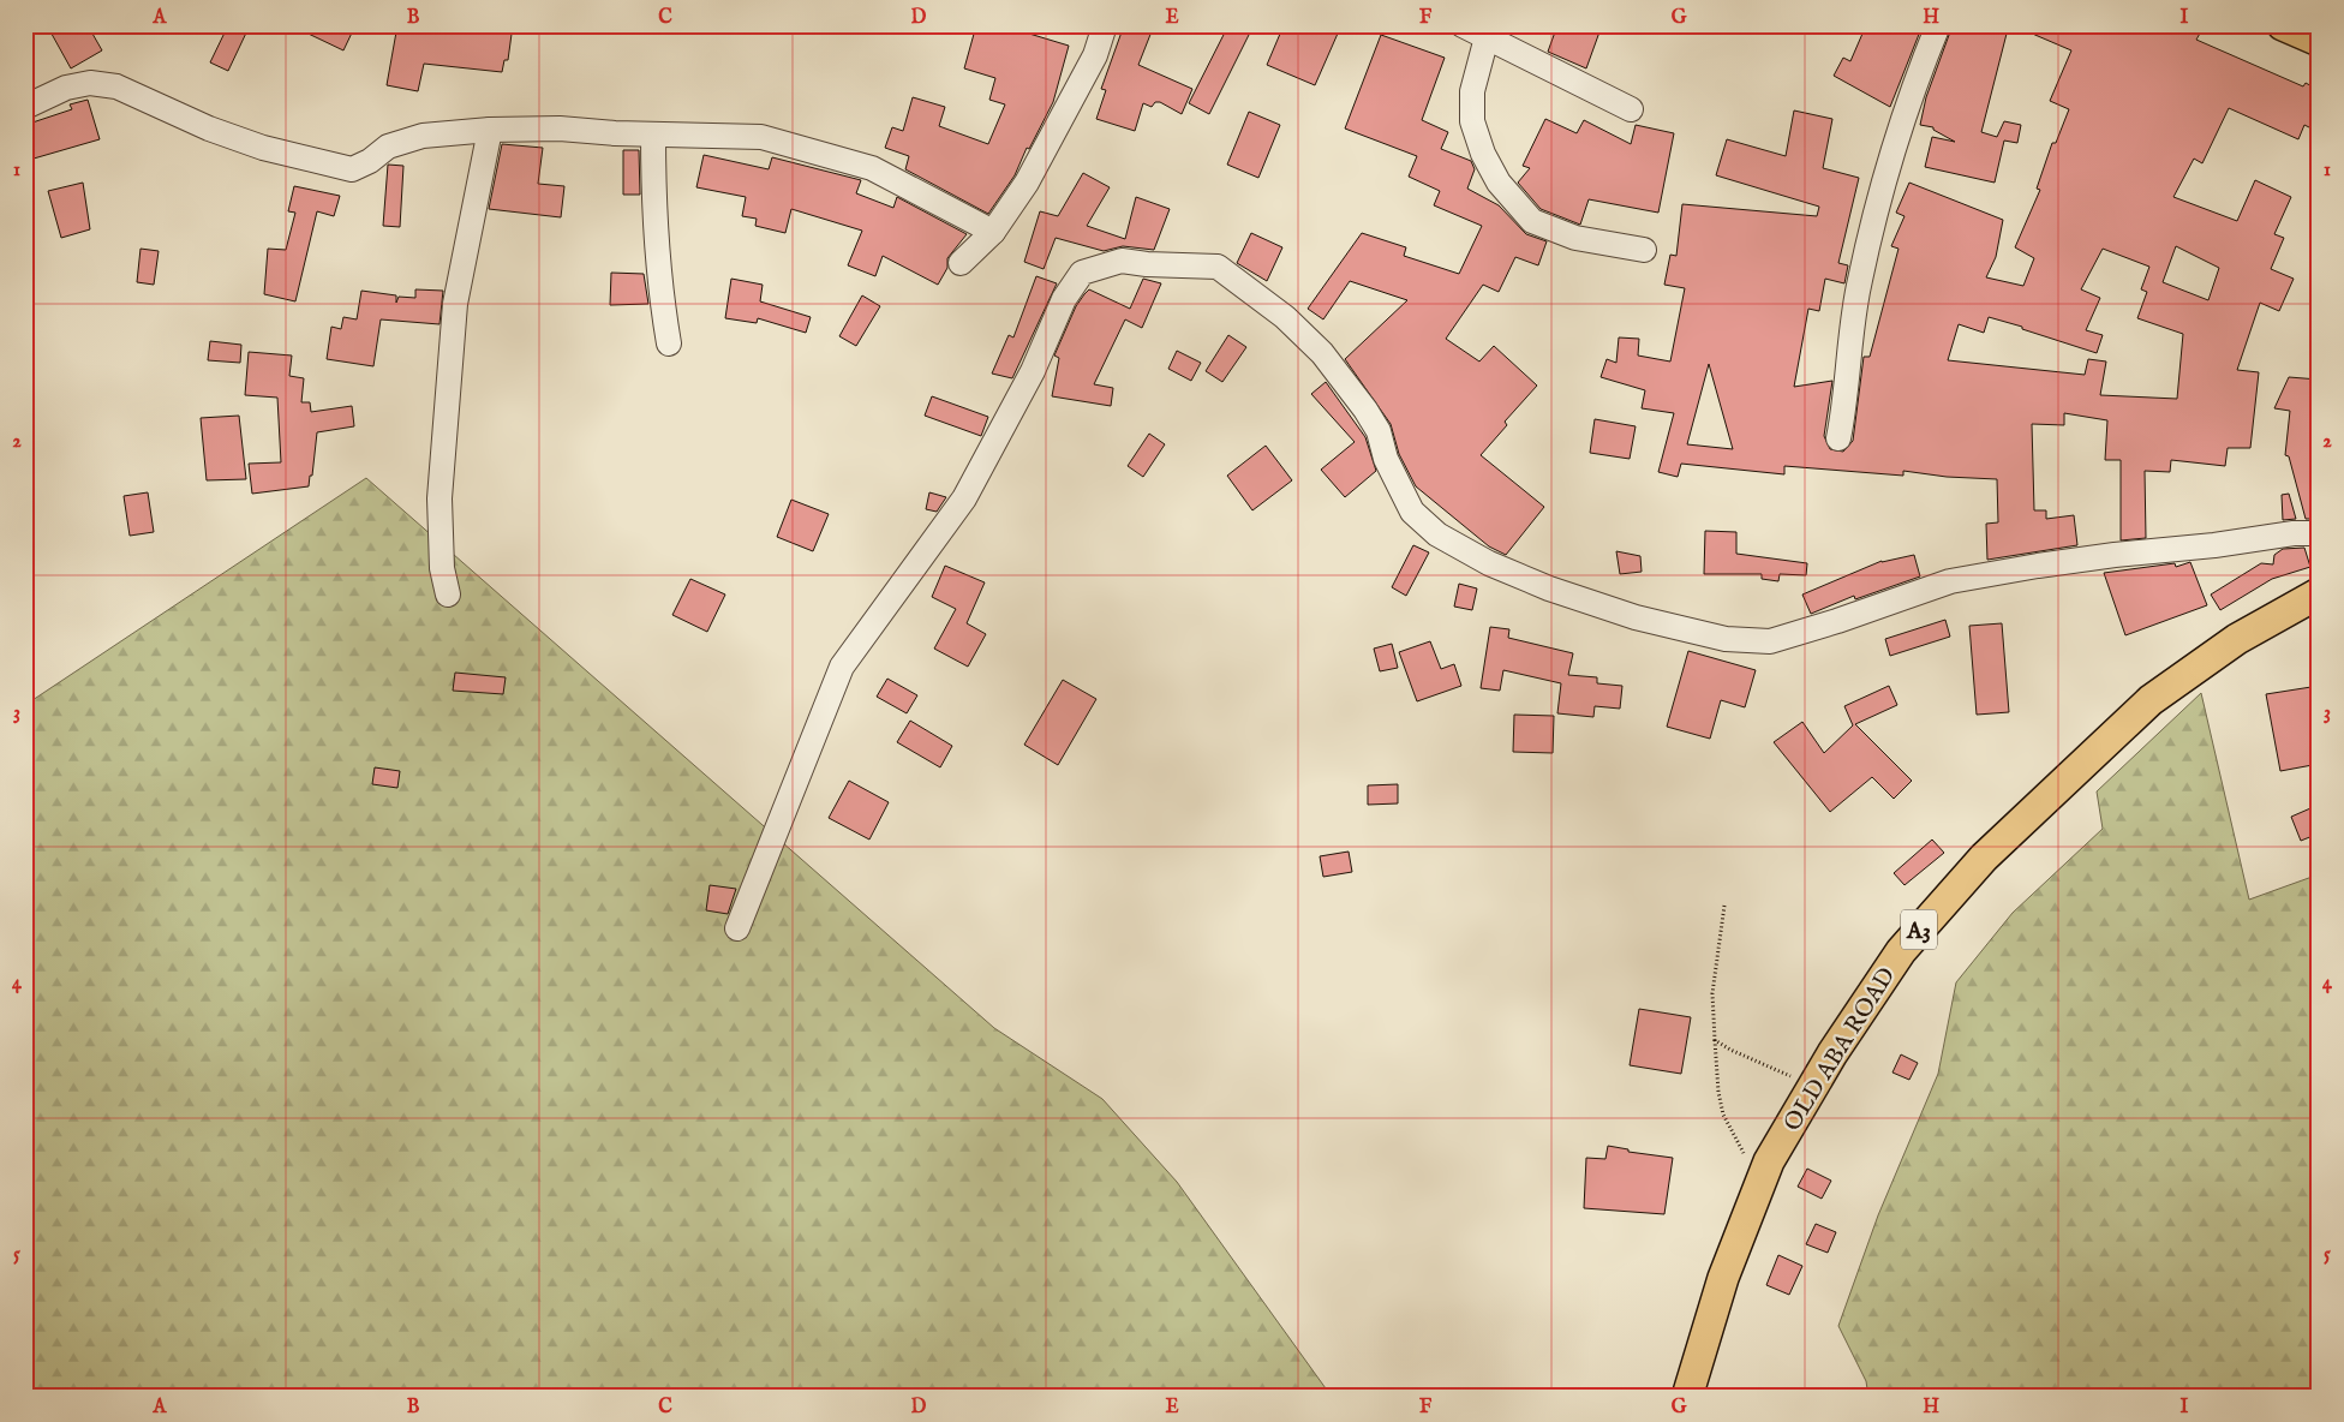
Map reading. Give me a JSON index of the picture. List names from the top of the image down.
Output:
{
  "streets": {
    "main road": ["A3", "OLD ABA ROAD"]
  },
  "grid": {
    "columns": [
      "A",
      "B",
      "C",
      "D",
      "E",
      "F",
      "G",
      "H",
      "I"
    ],
    "rows": [
      "1",
      "2",
      "3",
      "4",
      "5"
    ]
  }
}
